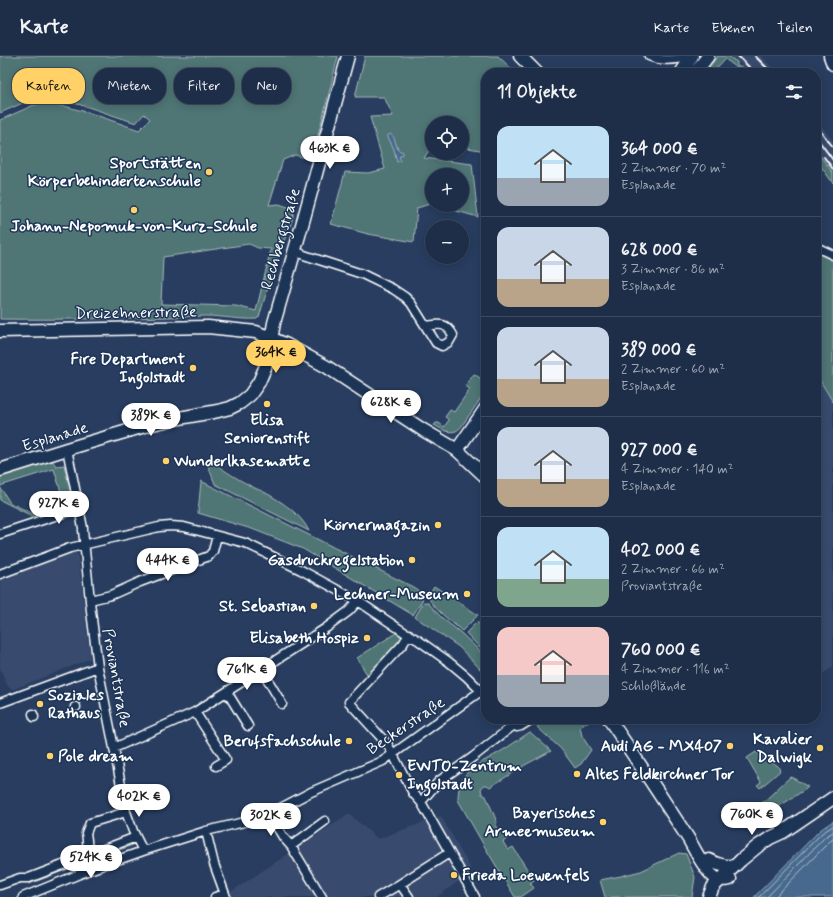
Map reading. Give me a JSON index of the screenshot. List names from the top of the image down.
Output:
{
  "streets": {
    "street": [
      "Rechbergstraße",
      "Dreizehnerstraße",
      "Esplanade",
      "Proviantstraße",
      "Beckerstraße"
    ]
  },
  "crossings": [
    ["Rechbergstraße", "Dreizehnerstraße"],
    ["Rechbergstraße", "Esplanade"],
    ["Dreizehnerstraße", "Esplanade"],
    ["Esplanade", "Proviantstraße"],
    ["Proviantstraße", "Beckerstraße"]
  ],
  "places": [
    "Sportstätten Körperbehindertenschule",
    "Johann-Nepomuk-von-Kurz-Schule",
    "Fire Department Ingolstadt",
    "Elisa Seniorenstift",
    "Wunderlkasematte",
    "Körnermagazin",
    "Gasdruckregelstation",
    "Lechner-Museum",
    "St. Sebastian",
    "Elisabeth Hospiz",
    "Soziales Rathaus",
    "Berufsfachschule",
    "Audi AG - MX407",
    "Kavalier Dalwigk",
    "Pole dream",
    "Altes Feldkirchner Tor",
    "EWTO-Zentrum Ingolstadt",
    "Bayerisches Armeemuseum",
    "Frieda Loewenfels"
  ],
  "page": {
    "header": "Karte",
    "nav": ["Karte", "Ebenen", "Teilen"],
    "chip": [
      "Kaufen",
      "Mieten",
      "Filter",
      "Neu"
    ],
    "heading": "11 Objekte",
    "map_buttons": ["+", "−"],
    "list": [
      {
        "name": "364 000 €",
        "note": "2 Zimmer · 70 m² · Esplanade"
      },
      {
        "name": "628 000 €",
        "note": "3 Zimmer · 86 m² · Esplanade"
      },
      {
        "name": "389 000 €",
        "note": "2 Zimmer · 60 m² · Esplanade"
      },
      {
        "name": "927 000 €",
        "note": "4 Zimmer · 140 m² · Esplanade"
      },
      {
        "name": "402 000 €",
        "note": "2 Zimmer · 66 m² · Proviantstraße"
      },
      {
        "name": "760 000 €",
        "note": "4 Zimmer · 116 m² · Schloßlände"
      }
    ],
    "price": [
      "463K €",
      "364K €",
      "628K €",
      "389K €",
      "927K €",
      "444K €",
      "761K €",
      "402K €",
      "760K €",
      "302K €",
      "524K €"
    ]
  }
}
